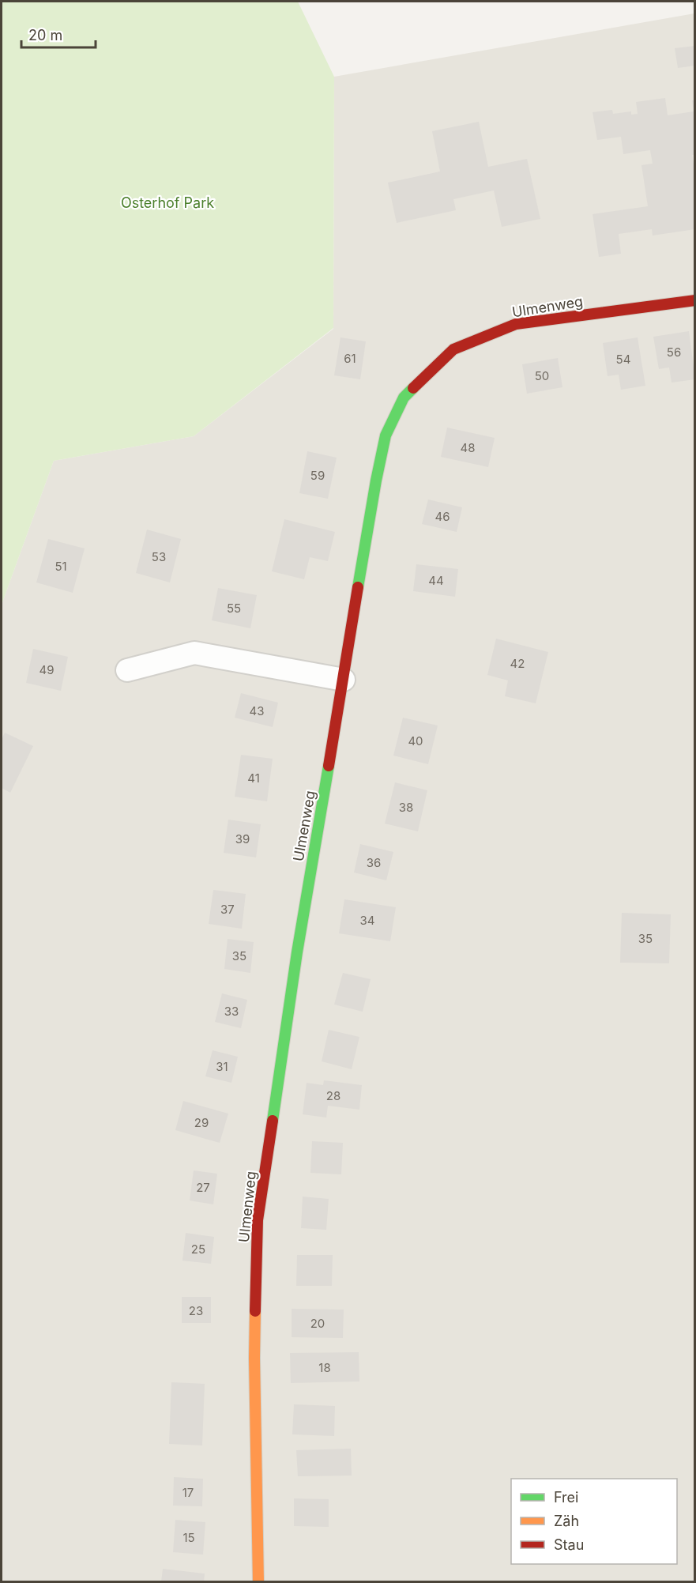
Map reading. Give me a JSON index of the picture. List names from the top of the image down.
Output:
{
  "streets": {
    "street": ["Ulmenweg"]
  },
  "parks": ["Osterhof Park"],
  "house_numbers": [
    "56",
    "61",
    "54",
    "50",
    "48",
    "59",
    "46",
    "53",
    "51",
    "44",
    "55",
    "42",
    "49",
    "43",
    "40",
    "41",
    "38",
    "39",
    "36",
    "37",
    "34",
    "35",
    "35",
    "33",
    "31",
    "28",
    "29",
    "27",
    "25",
    "23",
    "20",
    "18",
    "17",
    "15"
  ],
  "legend": ["Frei", "Zäh", "Stau"],
  "scale_bar": "20 m"
}
